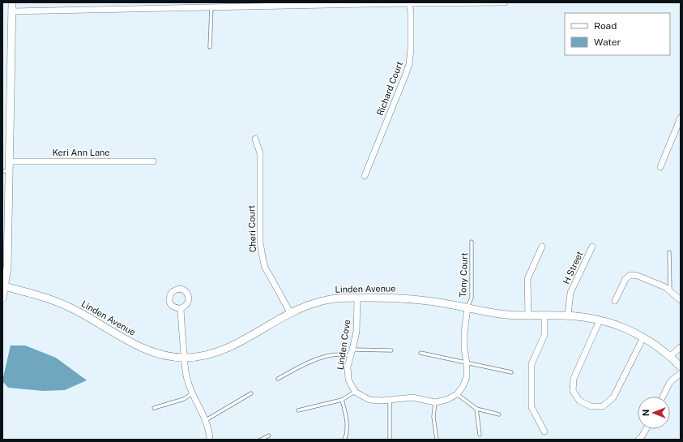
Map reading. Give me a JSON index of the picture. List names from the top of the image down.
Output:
{
  "streets": {
    "street": [
      "Richard Court",
      "Keri Ann Lane",
      "Cheri Court",
      "H Street",
      "Linden Avenue",
      "Linden Cove"
    ],
    "lane": ["Tony Court"]
  },
  "crossings": [
    ["Cheri Court", "Linden Avenue"],
    ["H Street", "Linden Avenue"],
    ["Tony Court", "Linden Avenue"],
    ["Linden Avenue", "Linden Cove"]
  ],
  "legend": ["Road", "Water"],
  "north": "left"
}
